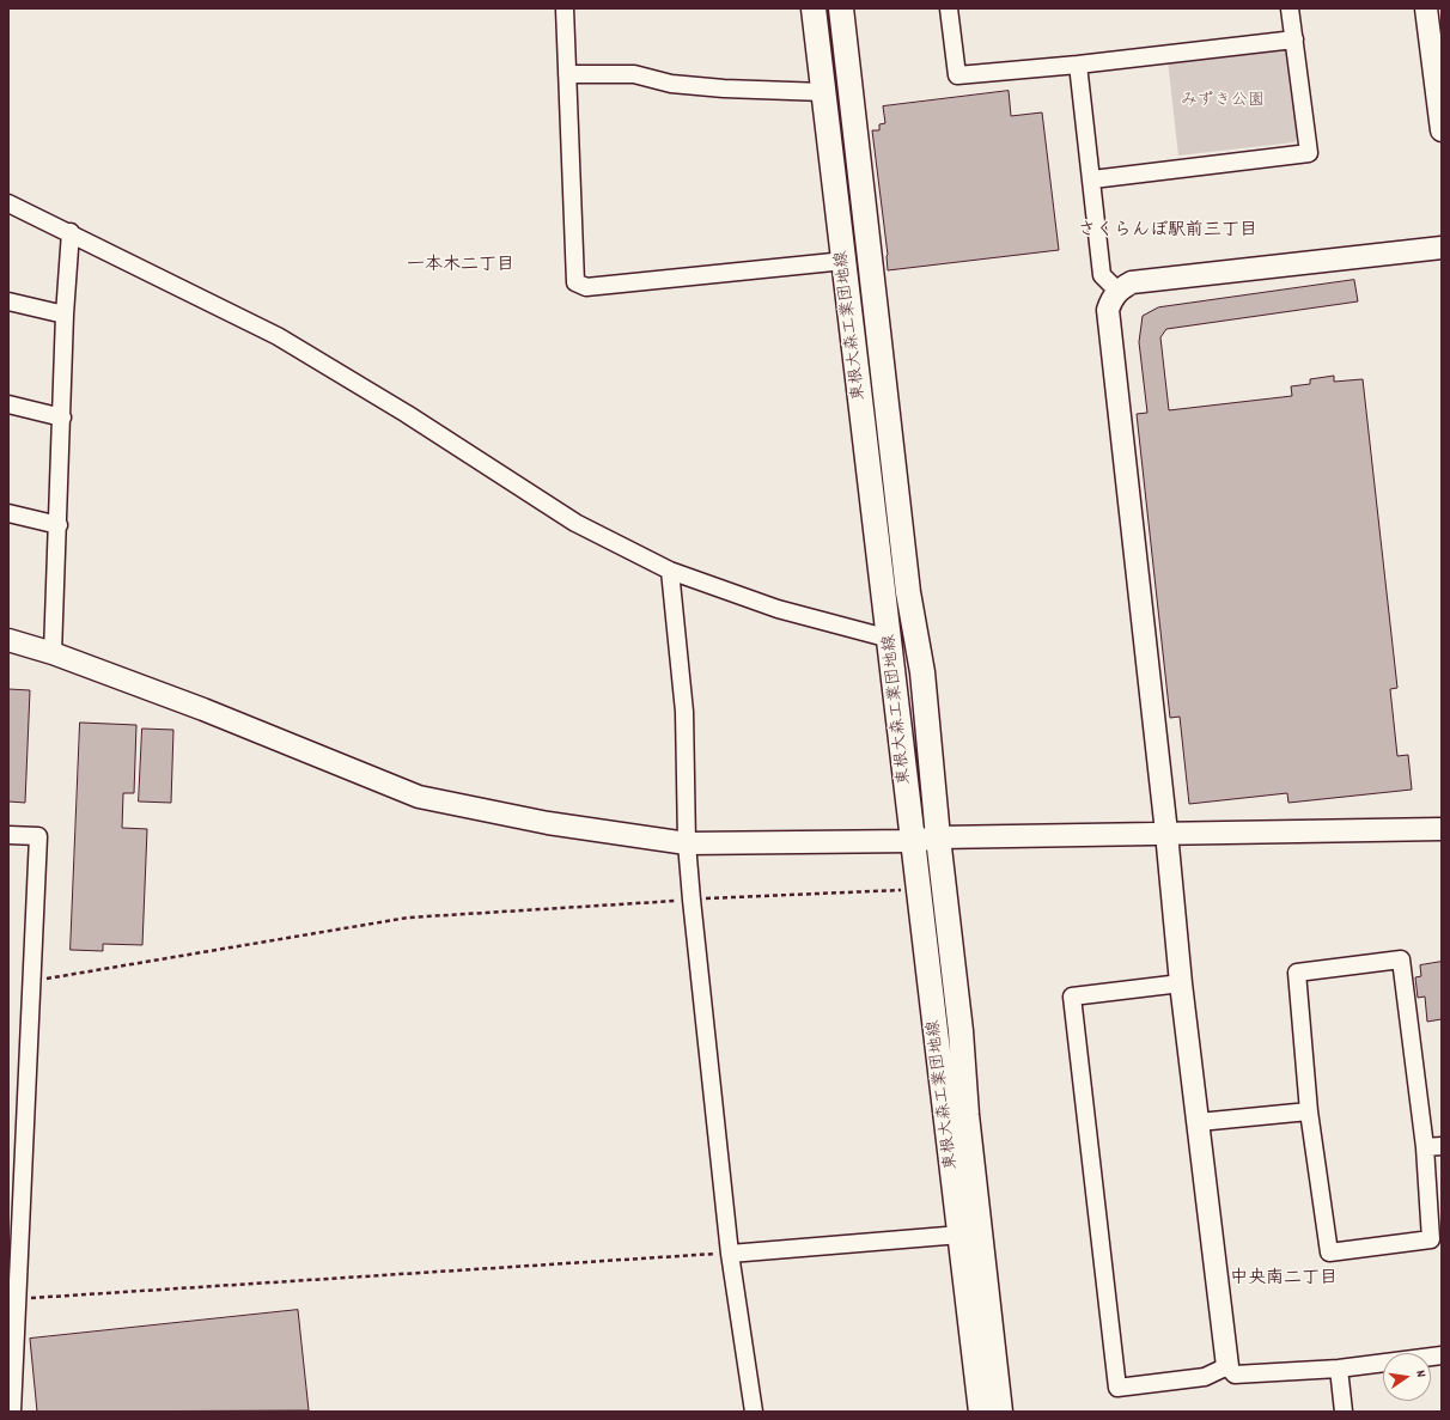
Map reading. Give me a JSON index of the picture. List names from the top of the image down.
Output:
{
  "streets": {
    "main road": ["東根大森工業団地線"]
  },
  "districts": ["さくらんぼ駅前三丁目", "一本木二丁目", "中央南二丁目"],
  "parks": ["みずき公園"],
  "north": "right"
}
